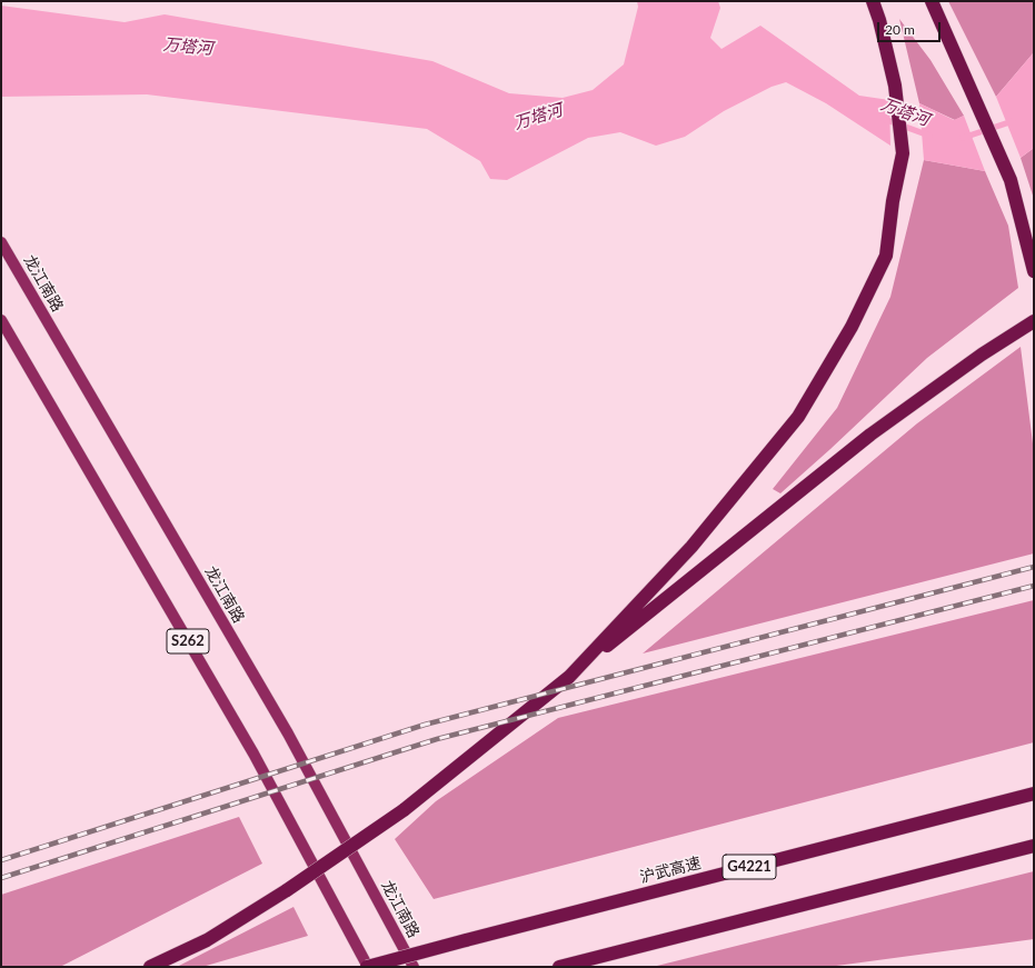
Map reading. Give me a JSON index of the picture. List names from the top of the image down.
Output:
{
  "streets": {
    "highway": ["G4221", "沪武高速"],
    "main road": ["龙江南路", "S262"]
  },
  "crossings": [
    ["S262", "沪武高速"]
  ],
  "water": ["万塔河"],
  "scale_bar": "20 m"
}
